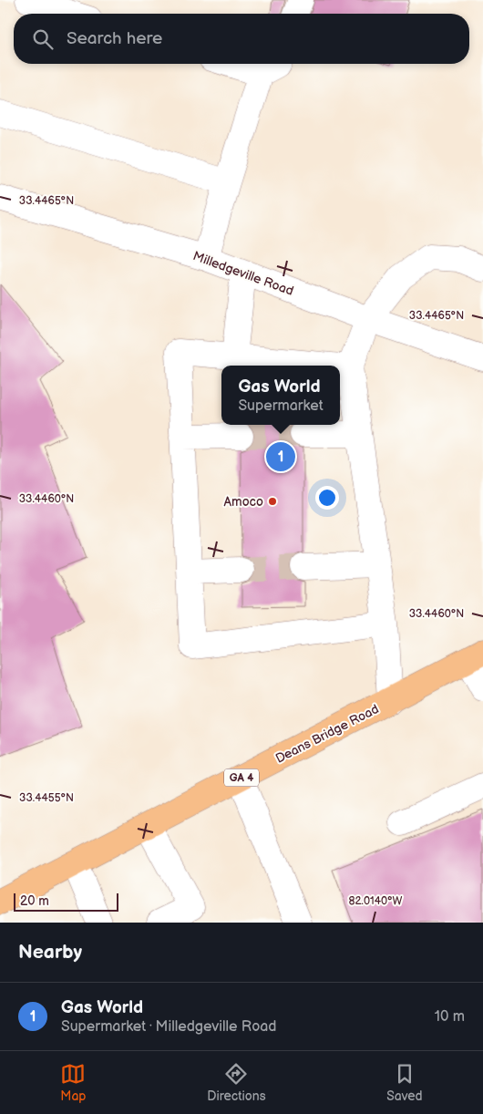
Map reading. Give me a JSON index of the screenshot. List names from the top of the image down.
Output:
{
  "streets": {
    "main road": ["Deans Bridge Road", "GA 4"],
    "street": ["Milledgeville Road"]
  },
  "places": ["Amoco"],
  "scale_bar": "20 m",
  "page": {
    "search": "Search here",
    "popup": ["Gas World", "Supermarket"],
    "pins": "1",
    "scale": "20 m",
    "heading": "Nearby",
    "list": [
      {
        "mark": "1",
        "name": "Gas World",
        "note": "Supermarket · Milledgeville Road",
        "value": "10 m"
      }
    ],
    "nav": ["Map", "Directions", "Saved"]
  },
  "coordinates": [
    "33.4465°N",
    "33.4460°N",
    "33.4455°N",
    "82.0140°W"
  ]
}
